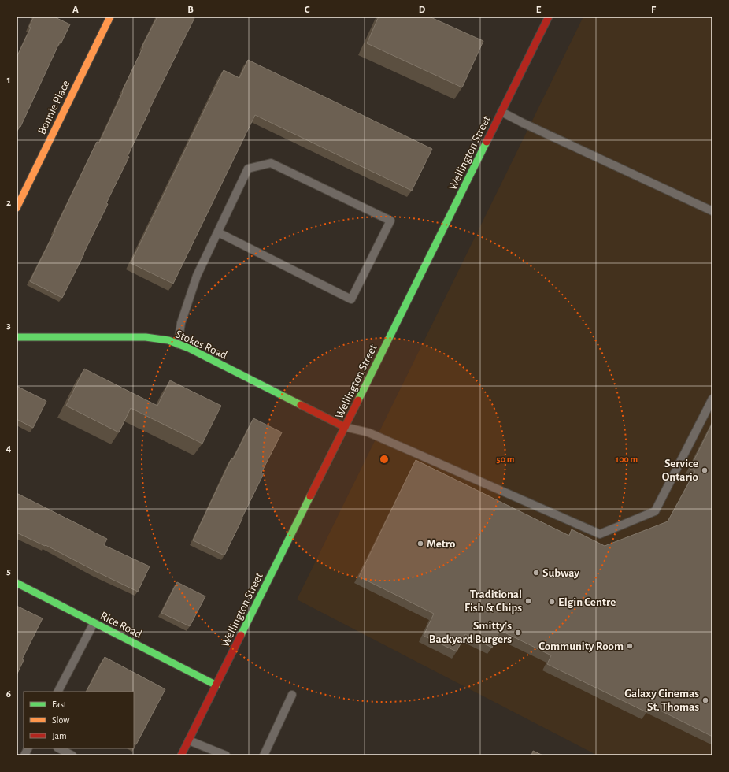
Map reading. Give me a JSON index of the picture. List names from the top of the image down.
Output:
{
  "streets": {
    "street": [
      "Bonnie Place",
      "Wellington Street",
      "Stokes Road",
      "Rice Road"
    ]
  },
  "crossings": [
    ["Wellington Street", "Stokes Road"],
    ["Wellington Street", "Rice Road"]
  ],
  "places": [
    "Service Ontario",
    "Metro",
    "Subway",
    "Traditional Fish & Chips",
    "Elgin Centre",
    "Smitty's Backyard Burgers",
    "Community Room",
    "Galaxy Cinemas St. Thomas"
  ],
  "legend": ["Fast", "Slow", "Jam"],
  "grid": {
    "columns": [
      "A",
      "B",
      "C",
      "D",
      "E",
      "F"
    ],
    "rows": [
      "1",
      "2",
      "3",
      "4",
      "5",
      "6"
    ]
  },
  "rings": ["50 m", "100 m"]
}
